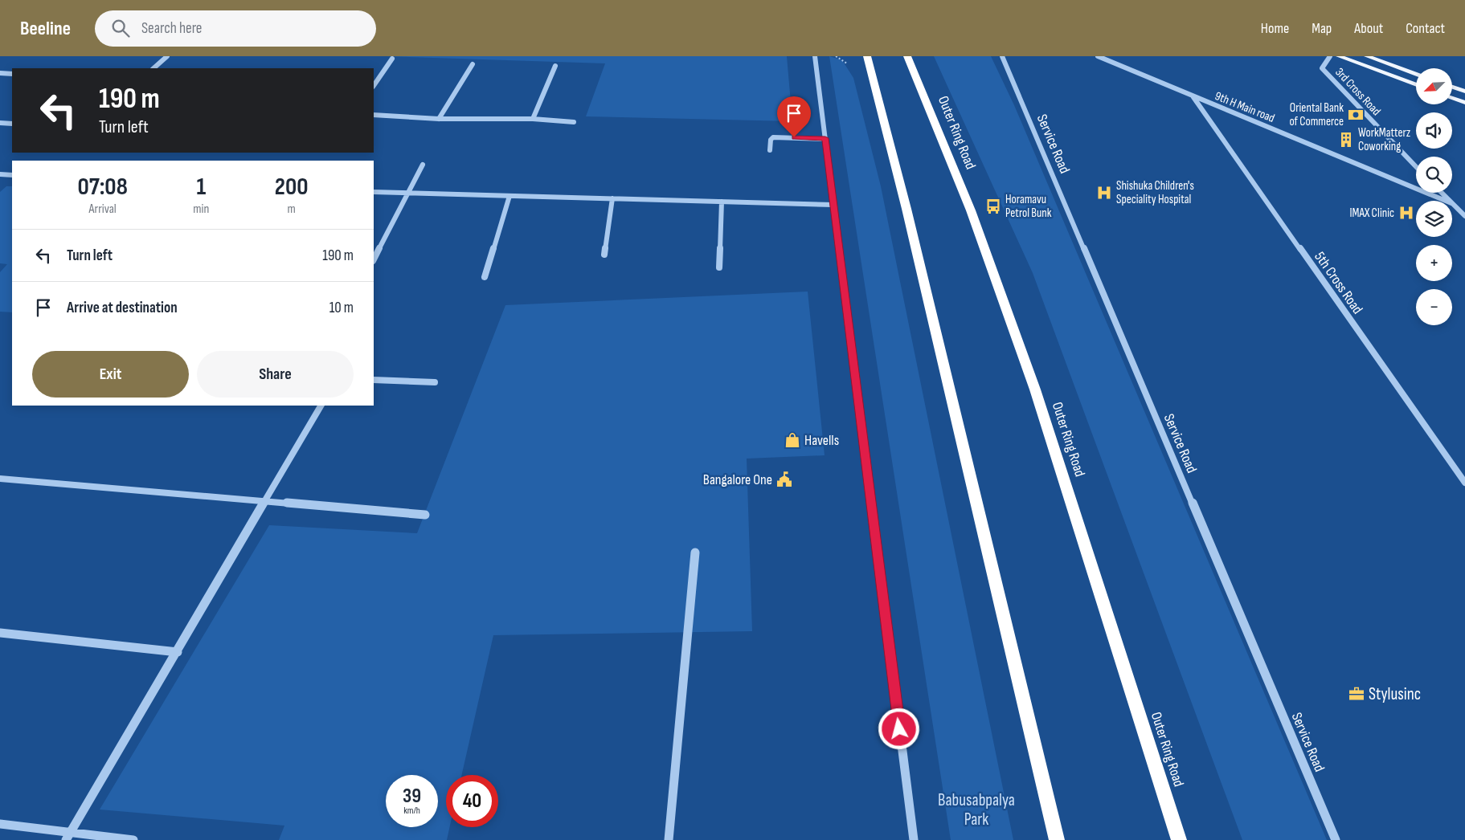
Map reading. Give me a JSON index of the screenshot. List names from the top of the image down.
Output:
{
  "streets": {
    "highway": ["Outer Ring Road"],
    "street": [
      "3rd Cross Road",
      "9th H Main road",
      "Service Road",
      "5th Cross Road"
    ]
  },
  "crossings": [
    ["9th H Main road", "5th Cross Road"]
  ],
  "parks": ["Babusabpalya Park"],
  "places": {
    "bank": ["Oriental Bank of Commerce"],
    "building": ["WorkMatterz Coworking"],
    "hospital": ["Shishuka Children's Speciality Hospital", "IMAX Clinic"],
    "bus stop": ["Horamavu Petrol Bunk"],
    "shop": ["Havells"],
    "public building": ["Bangalore One"],
    "office": ["Stylusinc"]
  },
  "north": "bottom left",
  "page": {
    "header": "Beeline",
    "search": "Search here",
    "nav": [
      "Home",
      "Map",
      "About",
      "Contact"
    ],
    "map_buttons": ["+", "−"],
    "turn": ["190 m", "Turn left"],
    "eta": [
      "07:08",
      "Arrival",
      "1",
      "min",
      "200",
      "m"
    ],
    "list": [
      {
        "name": "Turn left",
        "value": "190 m"
      },
      {
        "name": "Arrive at destination",
        "value": "10 m"
      }
    ],
    "buttons": ["Exit", "Share"],
    "speed": "39 km/h",
    "limit": "40"
  }
}
